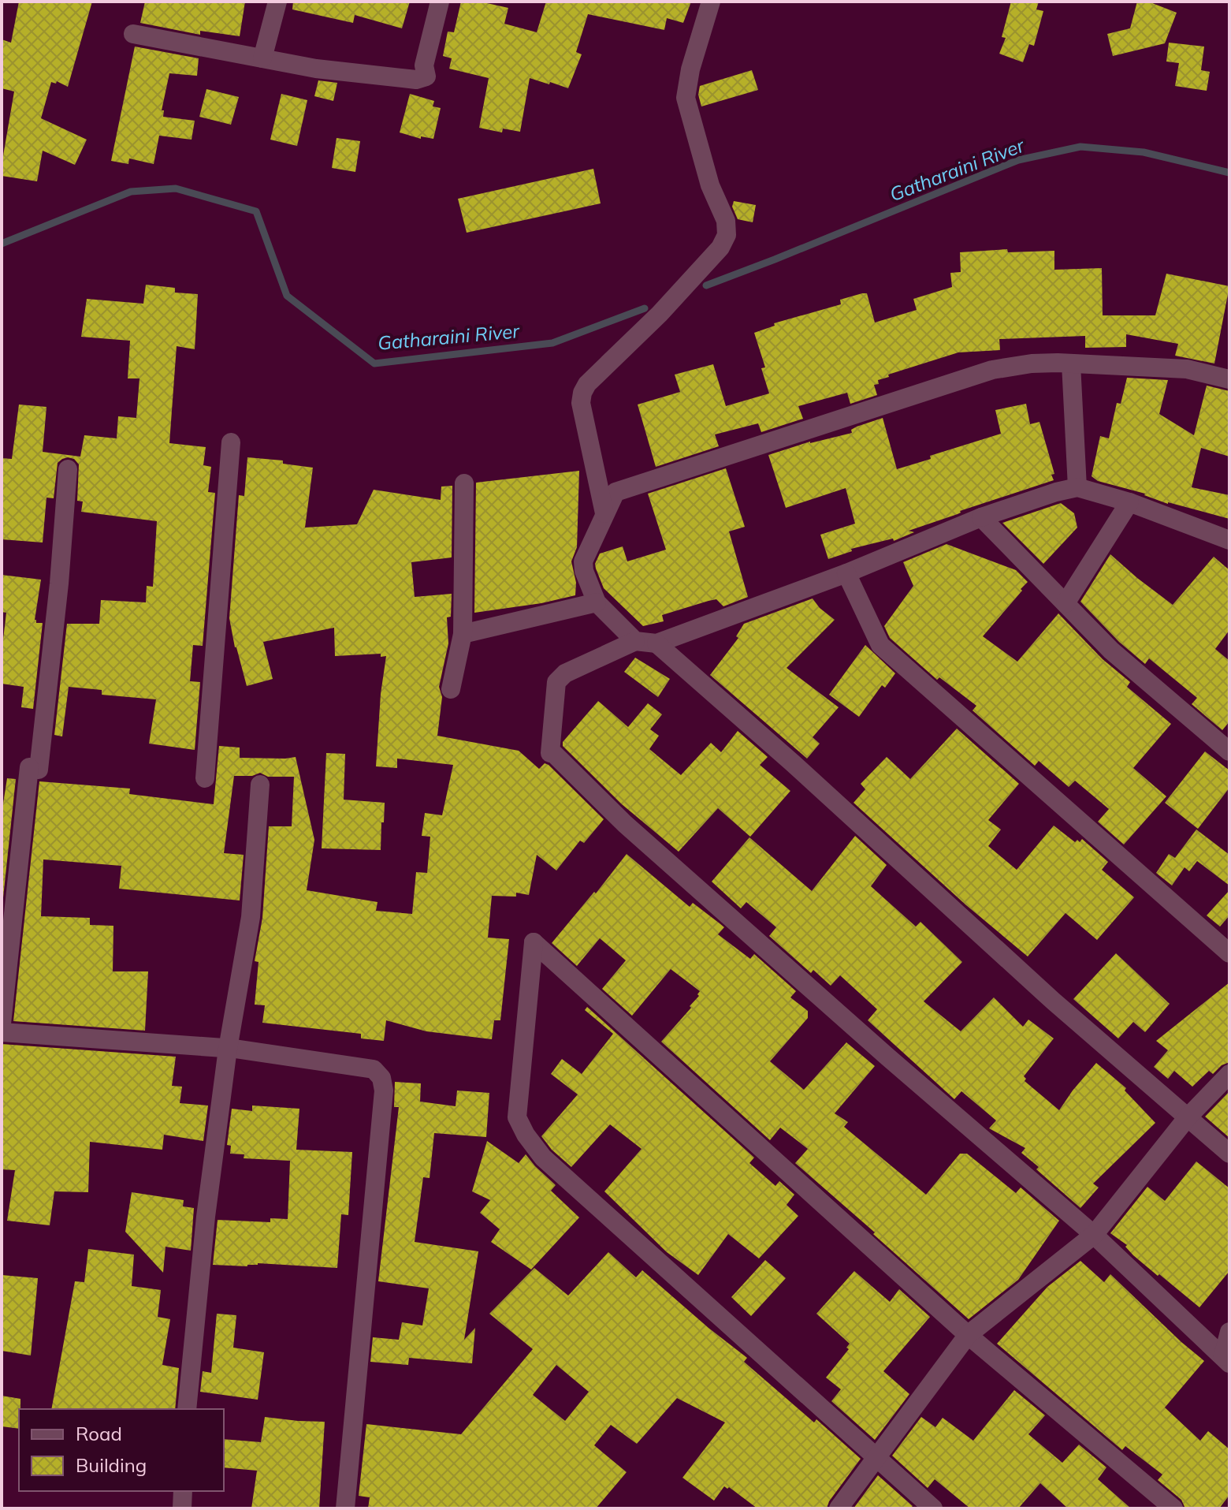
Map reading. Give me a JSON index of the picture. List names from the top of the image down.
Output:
{
  "water": ["Gatharaini River"],
  "legend": ["Road", "Building"]
}
